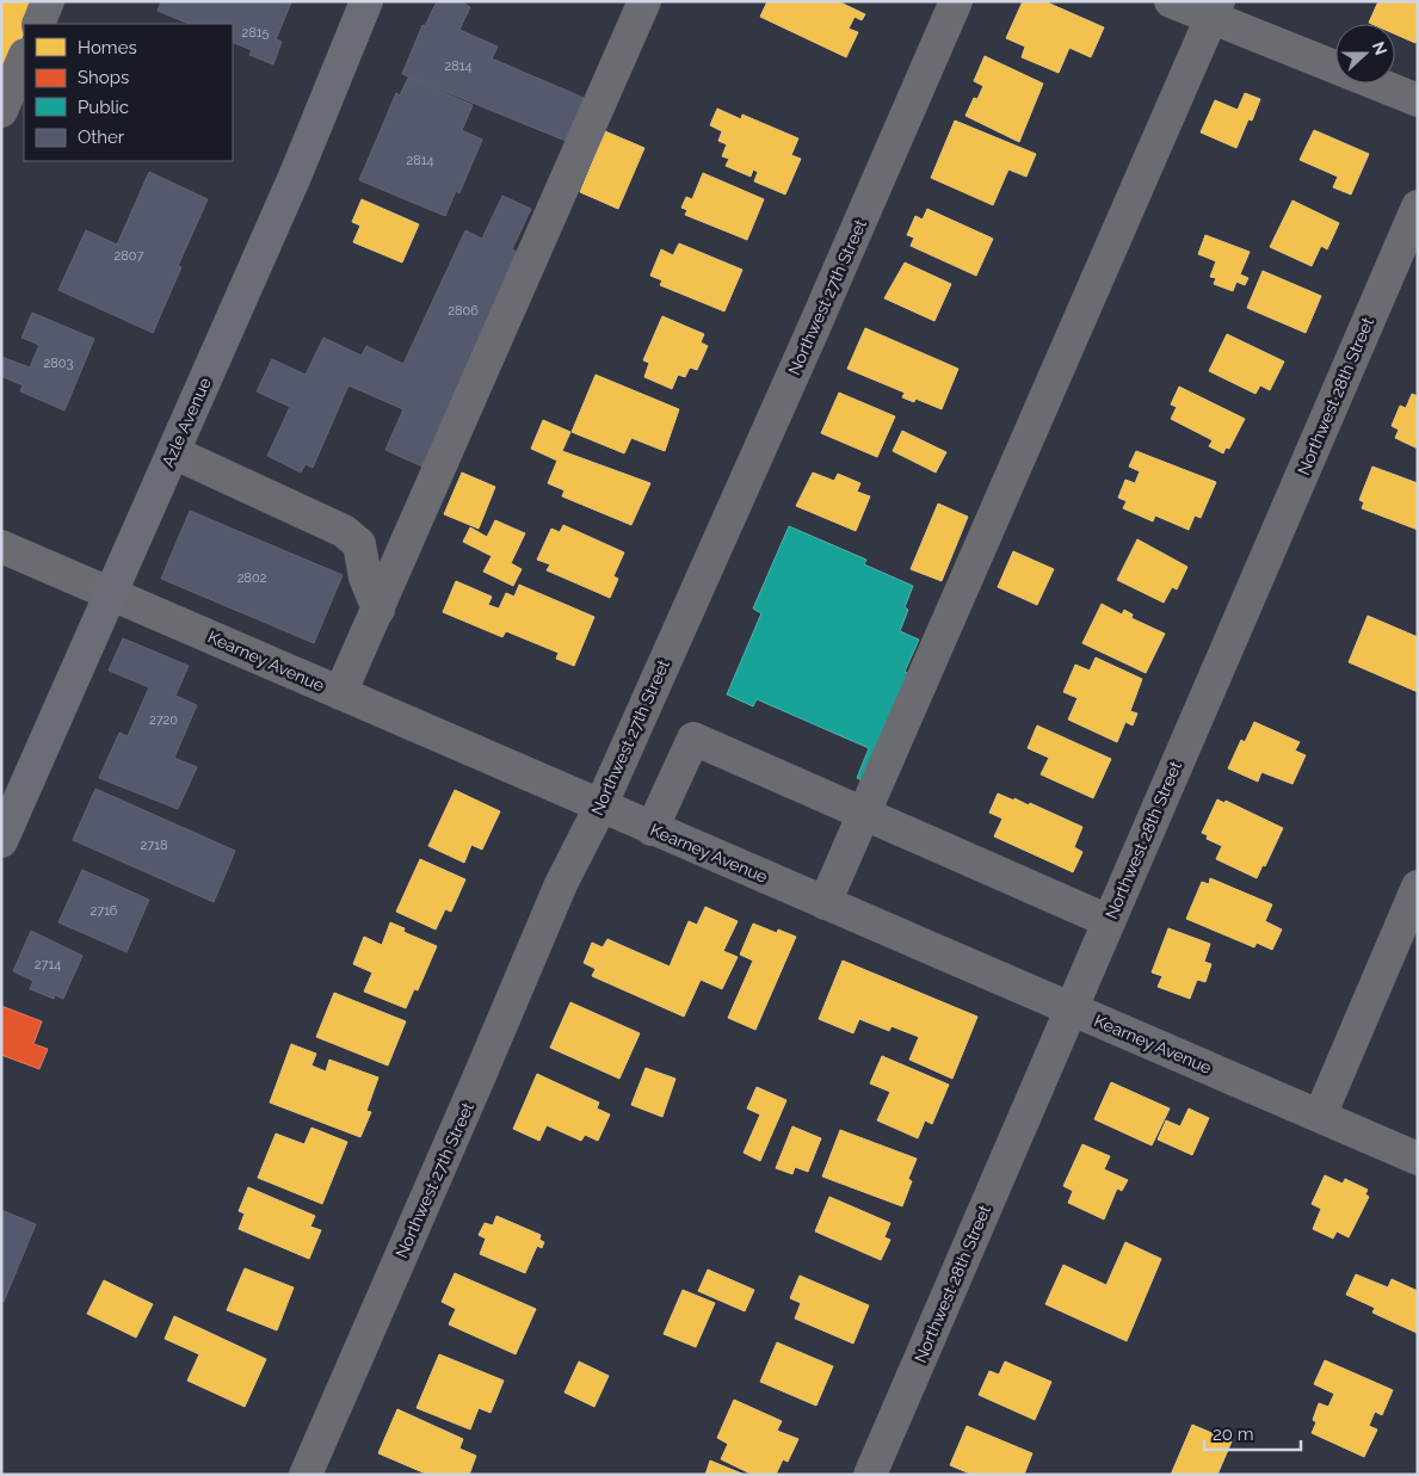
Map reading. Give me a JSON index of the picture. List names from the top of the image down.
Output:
{
  "streets": {
    "main road": ["Azle Avenue"],
    "street": ["Northwest 27th Street", "Northwest 28th Street", "Kearney Avenue"]
  },
  "crossings": [
    ["Northwest 27th Street", "Kearney Avenue"],
    ["Northwest 28th Street", "Kearney Avenue"],
    ["Azle Avenue", "Kearney Avenue"]
  ],
  "house_numbers": [
    "2815",
    "2814",
    "2814",
    "2807",
    "2806",
    "2803",
    "2802",
    "2720",
    "2718",
    "2716",
    "2714"
  ],
  "legend": [
    "Homes",
    "Shops",
    "Public",
    "Other"
  ],
  "scale_bar": "20 m",
  "north": "right"
}
